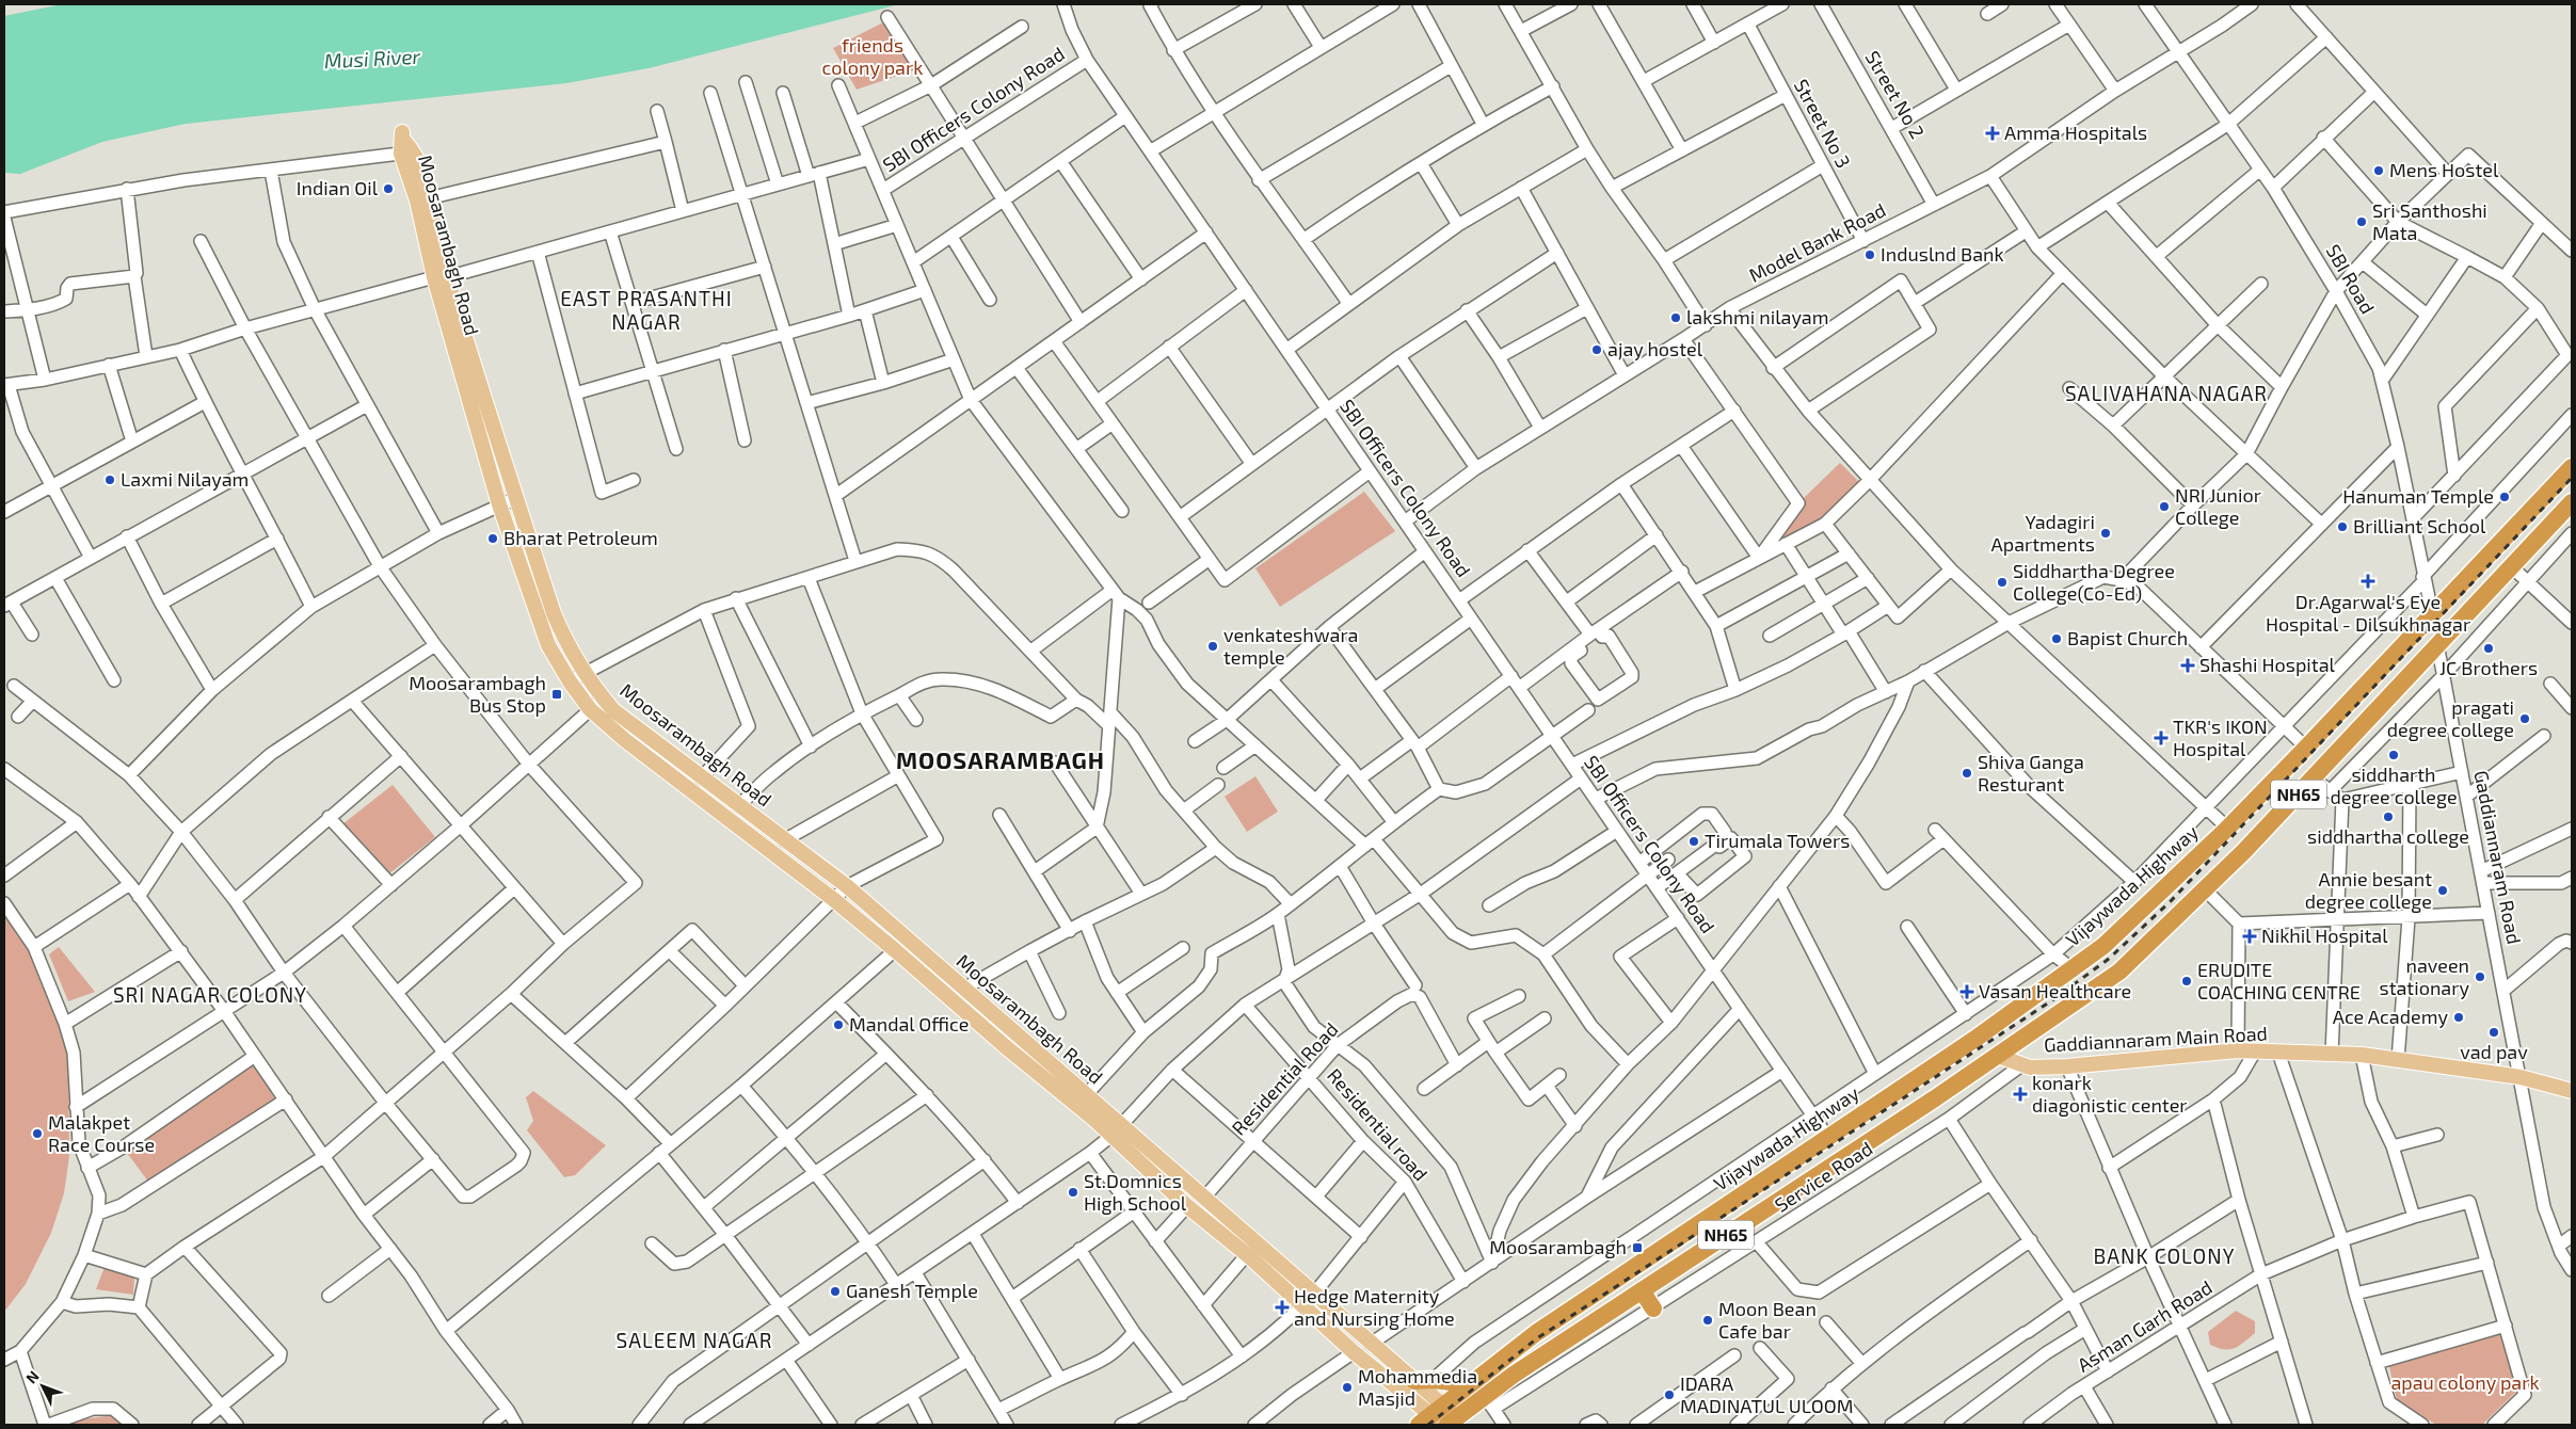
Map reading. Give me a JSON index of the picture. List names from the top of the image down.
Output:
{
  "streets": {
    "highway": ["NH65", "Vijaywada Highway"],
    "main road": ["Moosarambagh Road", "Gaddiannaram Main Road"],
    "street": [
      "Street No 2",
      "SBI Officers Colony Road",
      "Street No 3",
      "Model Bank Road",
      "SBI Road",
      "Gaddiannaram Road",
      "Residential Road",
      "Residential road",
      "Service Road",
      "Asman Garh Road"
    ]
  },
  "crossings": [
    ["Street No 2", "Model Bank Road"],
    ["SBI Officers Colony Road", "Model Bank Road"],
    ["SBI Officers Colony Road", "Vijaywada Highway"],
    ["Street No 3", "Model Bank Road"],
    ["Model Bank Road", "SBI Road"],
    ["Moosarambagh Road", "NH65"],
    ["Moosarambagh Road", "Vijaywada Highway"],
    ["Moosarambagh Road", "Residential Road"],
    ["SBI Road", "Vijaywada Highway"],
    ["NH65", "Gaddiannaram Road"],
    ["NH65", "Vijaywada Highway"],
    ["NH65", "Gaddiannaram Main Road"],
    ["NH65", "Service Road"],
    ["Gaddiannaram Road", "Gaddiannaram Main Road"],
    ["Gaddiannaram Main Road", "Service Road"],
    ["Residential Road", "Residential road"]
  ],
  "districts": [
    "EAST PRASANTHI NAGAR",
    "SALIVAHANA NAGAR",
    "MOOSARAMBAGH",
    "SRI NAGAR COLONY",
    "BANK COLONY",
    "SALEEM NAGAR"
  ],
  "water": ["Musi River"],
  "parks": ["friends colony park", "apau colony park"],
  "places": {
    "health": [
      "Amma Hospitals",
      "Dr.Agarwal's Eye Hospital - Dilsukhnagar",
      "Shashi Hospital",
      "TKR's IKON Hospital",
      "Nikhil Hospital",
      "Vasan Healthcare",
      "konark diagonistic center",
      "Hedge Maternity and Nursing Home"
    ],
    "other": [
      "Mens Hostel",
      "Indian Oil",
      "Sri Santhoshi Mata",
      "Induslnd Bank",
      "lakshmi nilayam",
      "ajay hostel",
      "Laxmi Nilayam",
      "Hanuman Temple",
      "NRI Junior College",
      "Brilliant School",
      "Yadagiri Apartments",
      "Bharat Petroleum",
      "Siddhartha Degree College(Co-Ed)",
      "Bapist Church",
      "venkateshwara temple",
      "JC Brothers",
      "pragati degree college",
      "siddharth degree college",
      "Shiva Ganga Resturant",
      "siddhartha college",
      "Tirumala Towers",
      "Annie besant degree college",
      "naveen stationary",
      "ERUDITE COACHING CENTRE",
      "Ace Academy",
      "Mandal Office",
      "vad pav",
      "Malakpet Race Course",
      "St.Domnics High School",
      "Ganesh Temple",
      "Moon Bean Cafe bar",
      "Mohammedia Masjid",
      "IDARA MADINATUL ULOOM"
    ],
    "transit": ["Moosarambagh Bus Stop", "Moosarambagh"]
  },
  "north": "top left"
}
